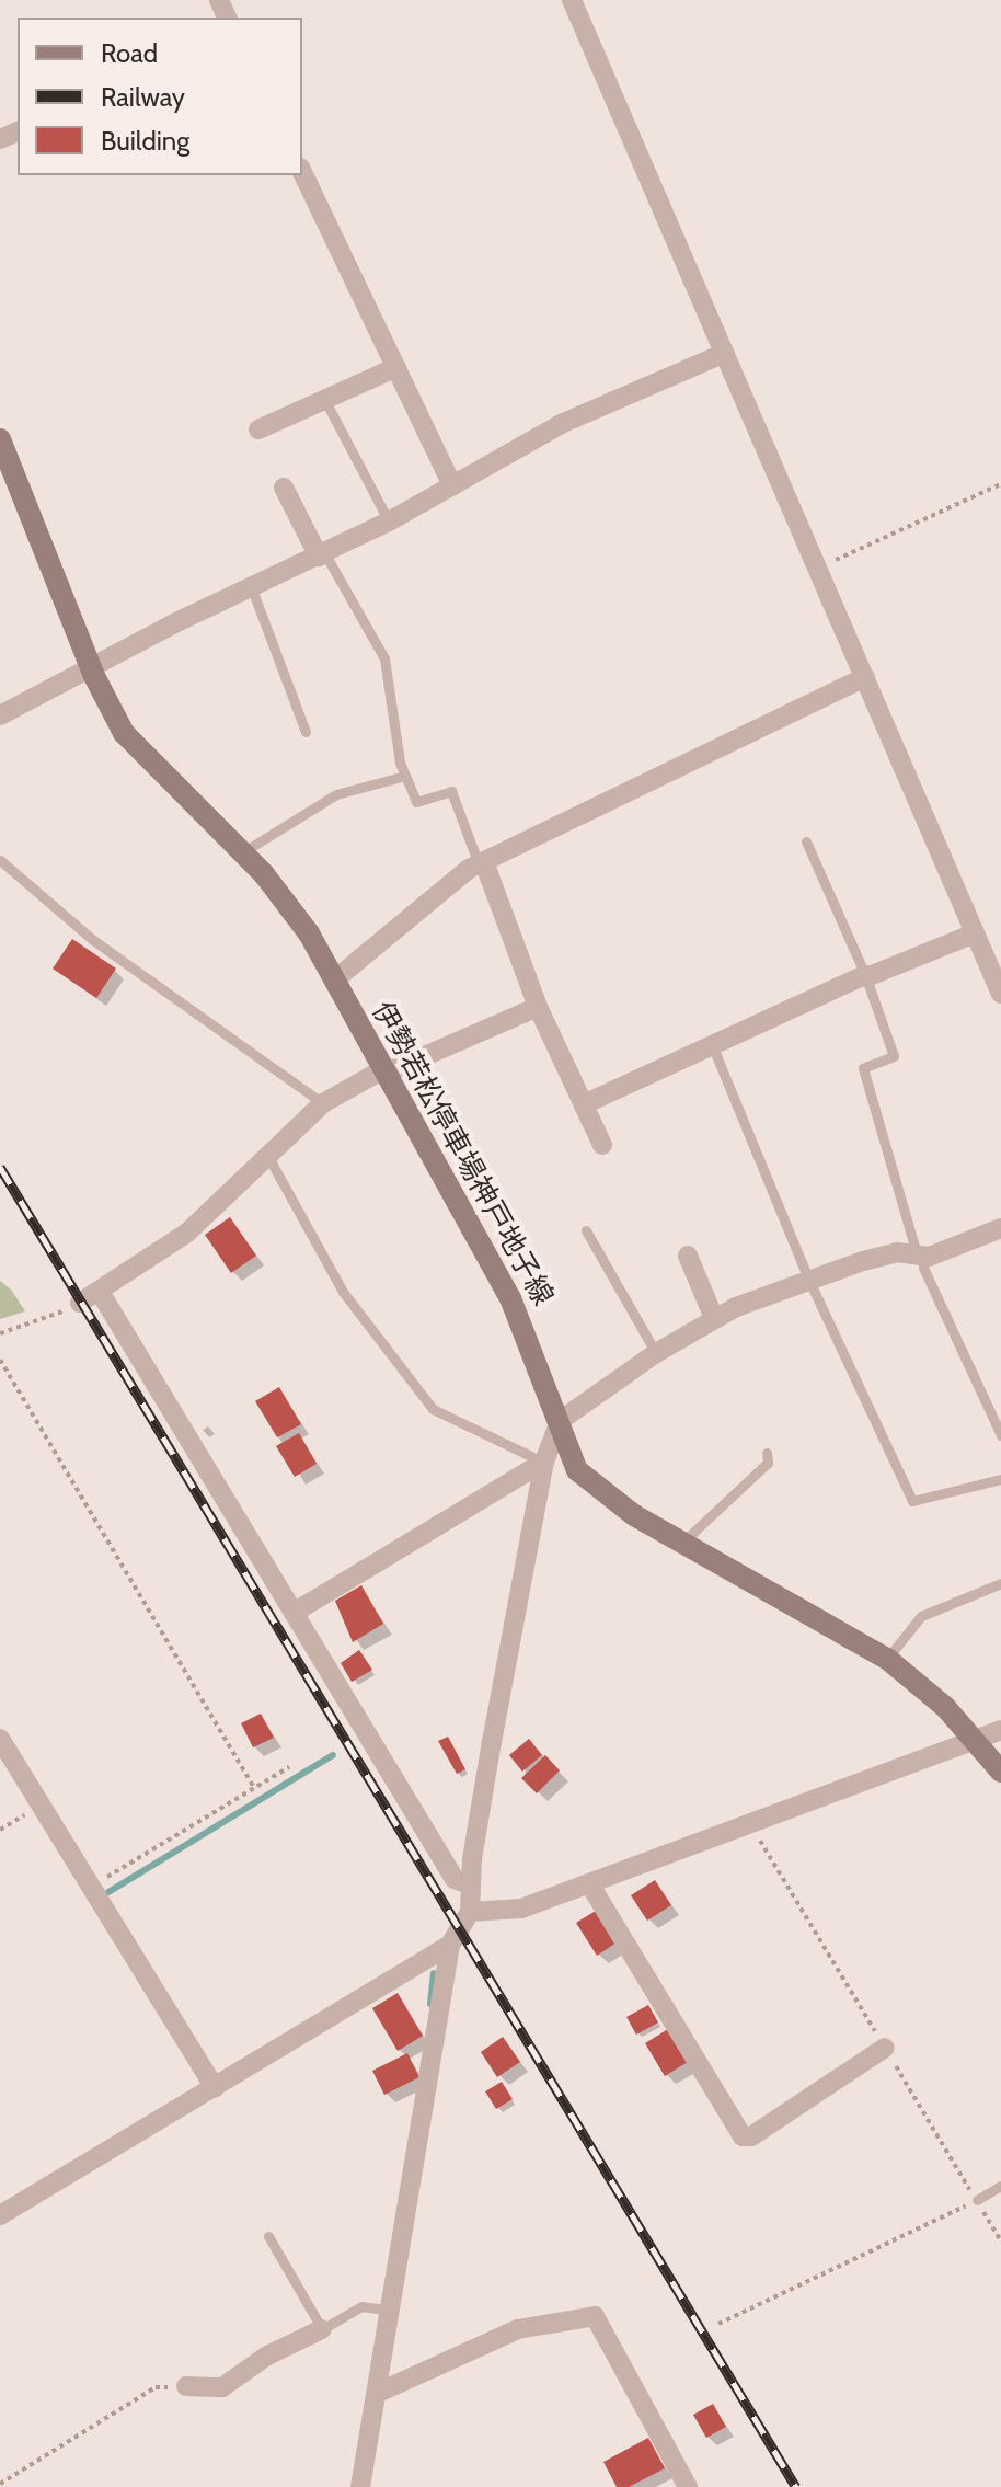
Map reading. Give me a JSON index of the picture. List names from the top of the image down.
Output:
{
  "streets": {
    "main road": ["伊勢若松停車場神戸地子線"]
  },
  "legend": ["Road", "Railway", "Building"]
}
